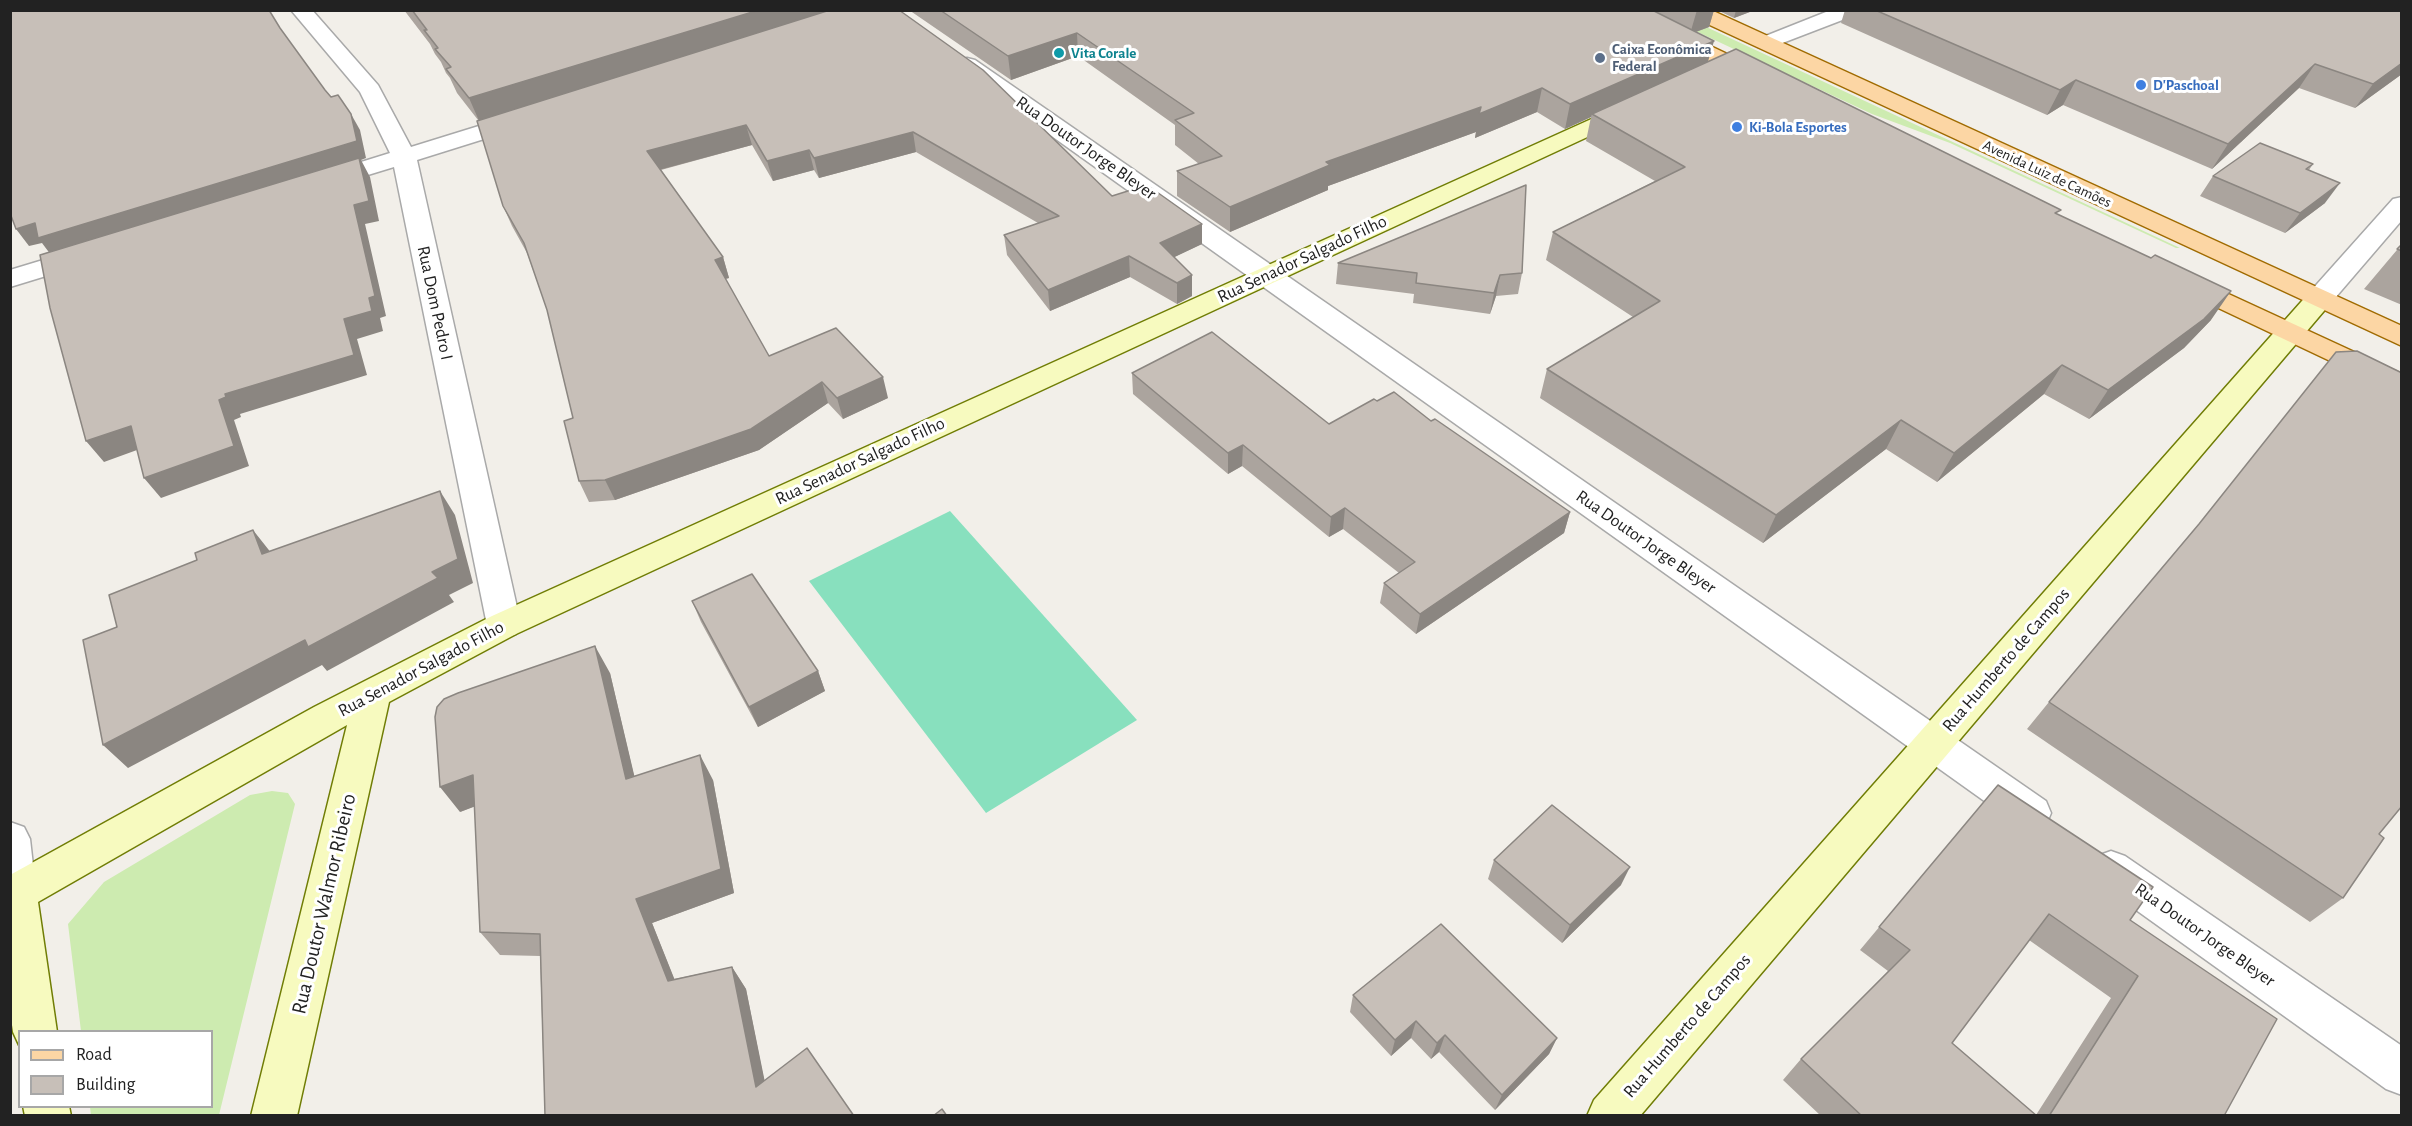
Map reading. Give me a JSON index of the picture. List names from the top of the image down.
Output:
{
  "streets": {
    "main road": ["Avenida Luiz de Camões"],
    "street": [
      "Rua Doutor Jorge Bleyer",
      "Rua Senador Salgado Filho",
      "Rua Dom Pedro I",
      "Rua Humberto de Campos",
      "Rua Doutor Walmor Ribeiro"
    ]
  },
  "crossings": [
    ["Rua Doutor Jorge Bleyer", "Rua Senador Salgado Filho"],
    ["Rua Doutor Jorge Bleyer", "Rua Humberto de Campos"],
    ["Avenida Luiz de Camões", "Rua Humberto de Campos"],
    ["Rua Senador Salgado Filho", "Rua Dom Pedro I"],
    ["Rua Senador Salgado Filho", "Rua Doutor Walmor Ribeiro"]
  ],
  "places": [
    "Vita Corale",
    "Caixa Econômica Federal",
    "D'Paschoal",
    "Ki-Bola Esportes"
  ],
  "legend": ["Road", "Building"]
}
